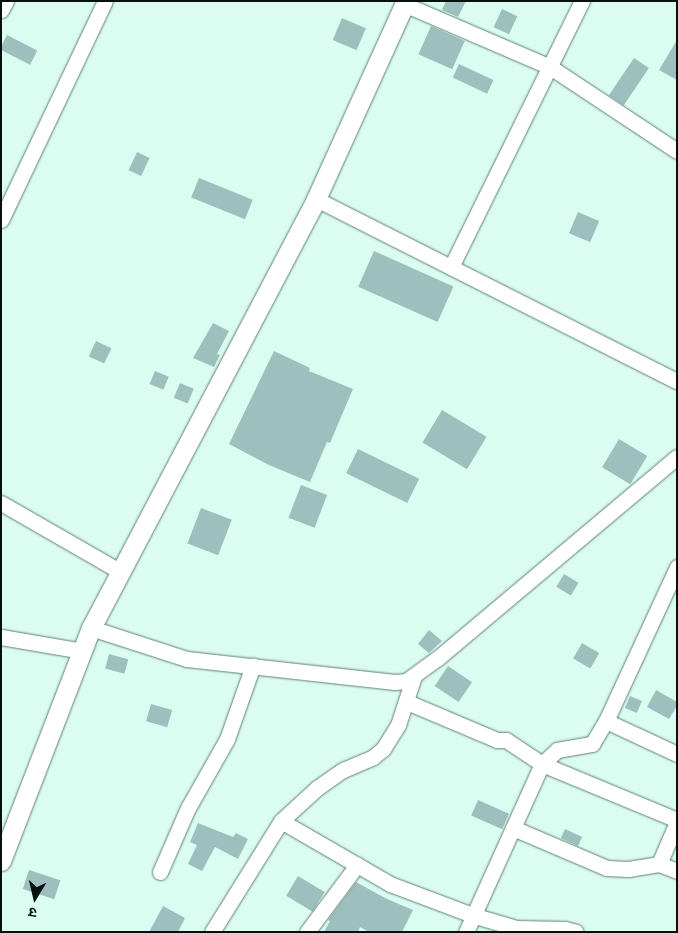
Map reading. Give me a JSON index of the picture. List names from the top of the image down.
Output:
{
  "north": "bottom"
}
